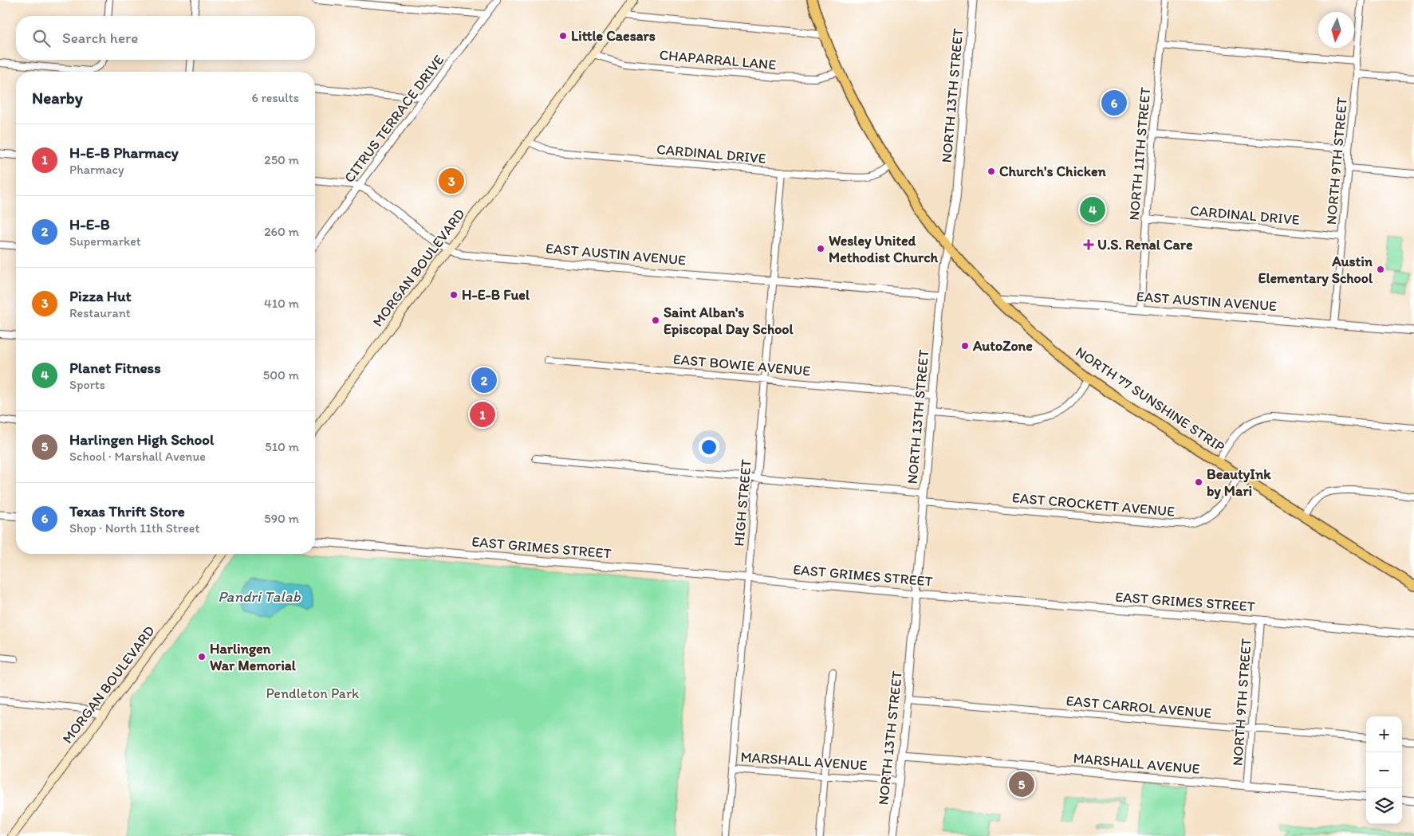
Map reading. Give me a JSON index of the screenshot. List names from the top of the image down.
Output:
{
  "streets": {
    "main road": ["MORGAN BOULEVARD", "NORTH 77 SUNSHINE STRIP"],
    "street": [
      "CHAPARRAL LANE",
      "NORTH 13TH STREET",
      "CITRUS TERRACE DRIVE",
      "CARDINAL DRIVE",
      "NORTH 11TH STREET",
      "NORTH 9TH STREET",
      "EAST AUSTIN AVENUE",
      "EAST BOWIE AVENUE",
      "HIGH STREET",
      "EAST CROCKETT AVENUE",
      "EAST GRIMES STREET",
      "EAST CARROL AVENUE",
      "MARSHALL AVENUE"
    ]
  },
  "crossings": [
    ["CHAPARRAL LANE", "MORGAN BOULEVARD"],
    ["CHAPARRAL LANE", "NORTH 77 SUNSHINE STRIP"],
    ["NORTH 13TH STREET", "EAST AUSTIN AVENUE"],
    ["NORTH 13TH STREET", "EAST BOWIE AVENUE"],
    ["NORTH 13TH STREET", "NORTH 77 SUNSHINE STRIP"],
    ["NORTH 13TH STREET", "EAST CROCKETT AVENUE"],
    ["NORTH 13TH STREET", "EAST GRIMES STREET"],
    ["NORTH 13TH STREET", "EAST CARROL AVENUE"],
    ["NORTH 13TH STREET", "MARSHALL AVENUE"],
    ["CITRUS TERRACE DRIVE", "EAST AUSTIN AVENUE"],
    ["CARDINAL DRIVE", "NORTH 11TH STREET"],
    ["CARDINAL DRIVE", "NORTH 9TH STREET"],
    ["CARDINAL DRIVE", "MORGAN BOULEVARD"],
    ["CARDINAL DRIVE", "NORTH 77 SUNSHINE STRIP"],
    ["CARDINAL DRIVE", "HIGH STREET"],
    ["NORTH 11TH STREET", "EAST AUSTIN AVENUE"],
    ["NORTH 9TH STREET", "EAST AUSTIN AVENUE"],
    ["NORTH 9TH STREET", "EAST GRIMES STREET"],
    ["NORTH 9TH STREET", "EAST CARROL AVENUE"],
    ["NORTH 9TH STREET", "MARSHALL AVENUE"],
    ["EAST AUSTIN AVENUE", "MORGAN BOULEVARD"],
    ["EAST AUSTIN AVENUE", "NORTH 77 SUNSHINE STRIP"],
    ["EAST AUSTIN AVENUE", "HIGH STREET"],
    ["EAST BOWIE AVENUE", "HIGH STREET"],
    ["NORTH 77 SUNSHINE STRIP", "EAST CROCKETT AVENUE"],
    ["HIGH STREET", "EAST GRIMES STREET"],
    ["HIGH STREET", "MARSHALL AVENUE"]
  ],
  "water": ["Pandri Talab"],
  "parks": ["Pendleton Park"],
  "places": {
    "other": [
      "Little Caesars",
      "Church's Chicken",
      "Wesley United Methodist Church",
      "Austin Elementary School",
      "H-E-B Fuel",
      "Saint Alban's Episcopal Day School",
      "AutoZone",
      "BeautyInk by Mari",
      "Harlingen War Memorial"
    ],
    "health": ["U.S. Renal Care"]
  },
  "north": "bottom",
  "page": {
    "search": "Search here",
    "heading": ["Nearby", "6 results"],
    "pins": [
      "6",
      "3",
      "4",
      "2",
      "1",
      "5"
    ],
    "list": [
      {
        "mark": "1",
        "name": "H-E-B Pharmacy",
        "note": "Pharmacy",
        "value": "250 m"
      },
      {
        "mark": "2",
        "name": "H-E-B",
        "note": "Supermarket",
        "value": "260 m"
      },
      {
        "mark": "3",
        "name": "Pizza Hut",
        "note": "Restaurant",
        "value": "410 m"
      },
      {
        "mark": "4",
        "name": "Planet Fitness",
        "note": "Sports",
        "value": "500 m"
      },
      {
        "mark": "5",
        "name": "Harlingen High School",
        "note": "School · Marshall Avenue",
        "value": "510 m"
      },
      {
        "mark": "6",
        "name": "Texas Thrift Store",
        "note": "Shop · North 11th Street",
        "value": "590 m"
      }
    ],
    "map_buttons": ["+", "−"]
  }
}
